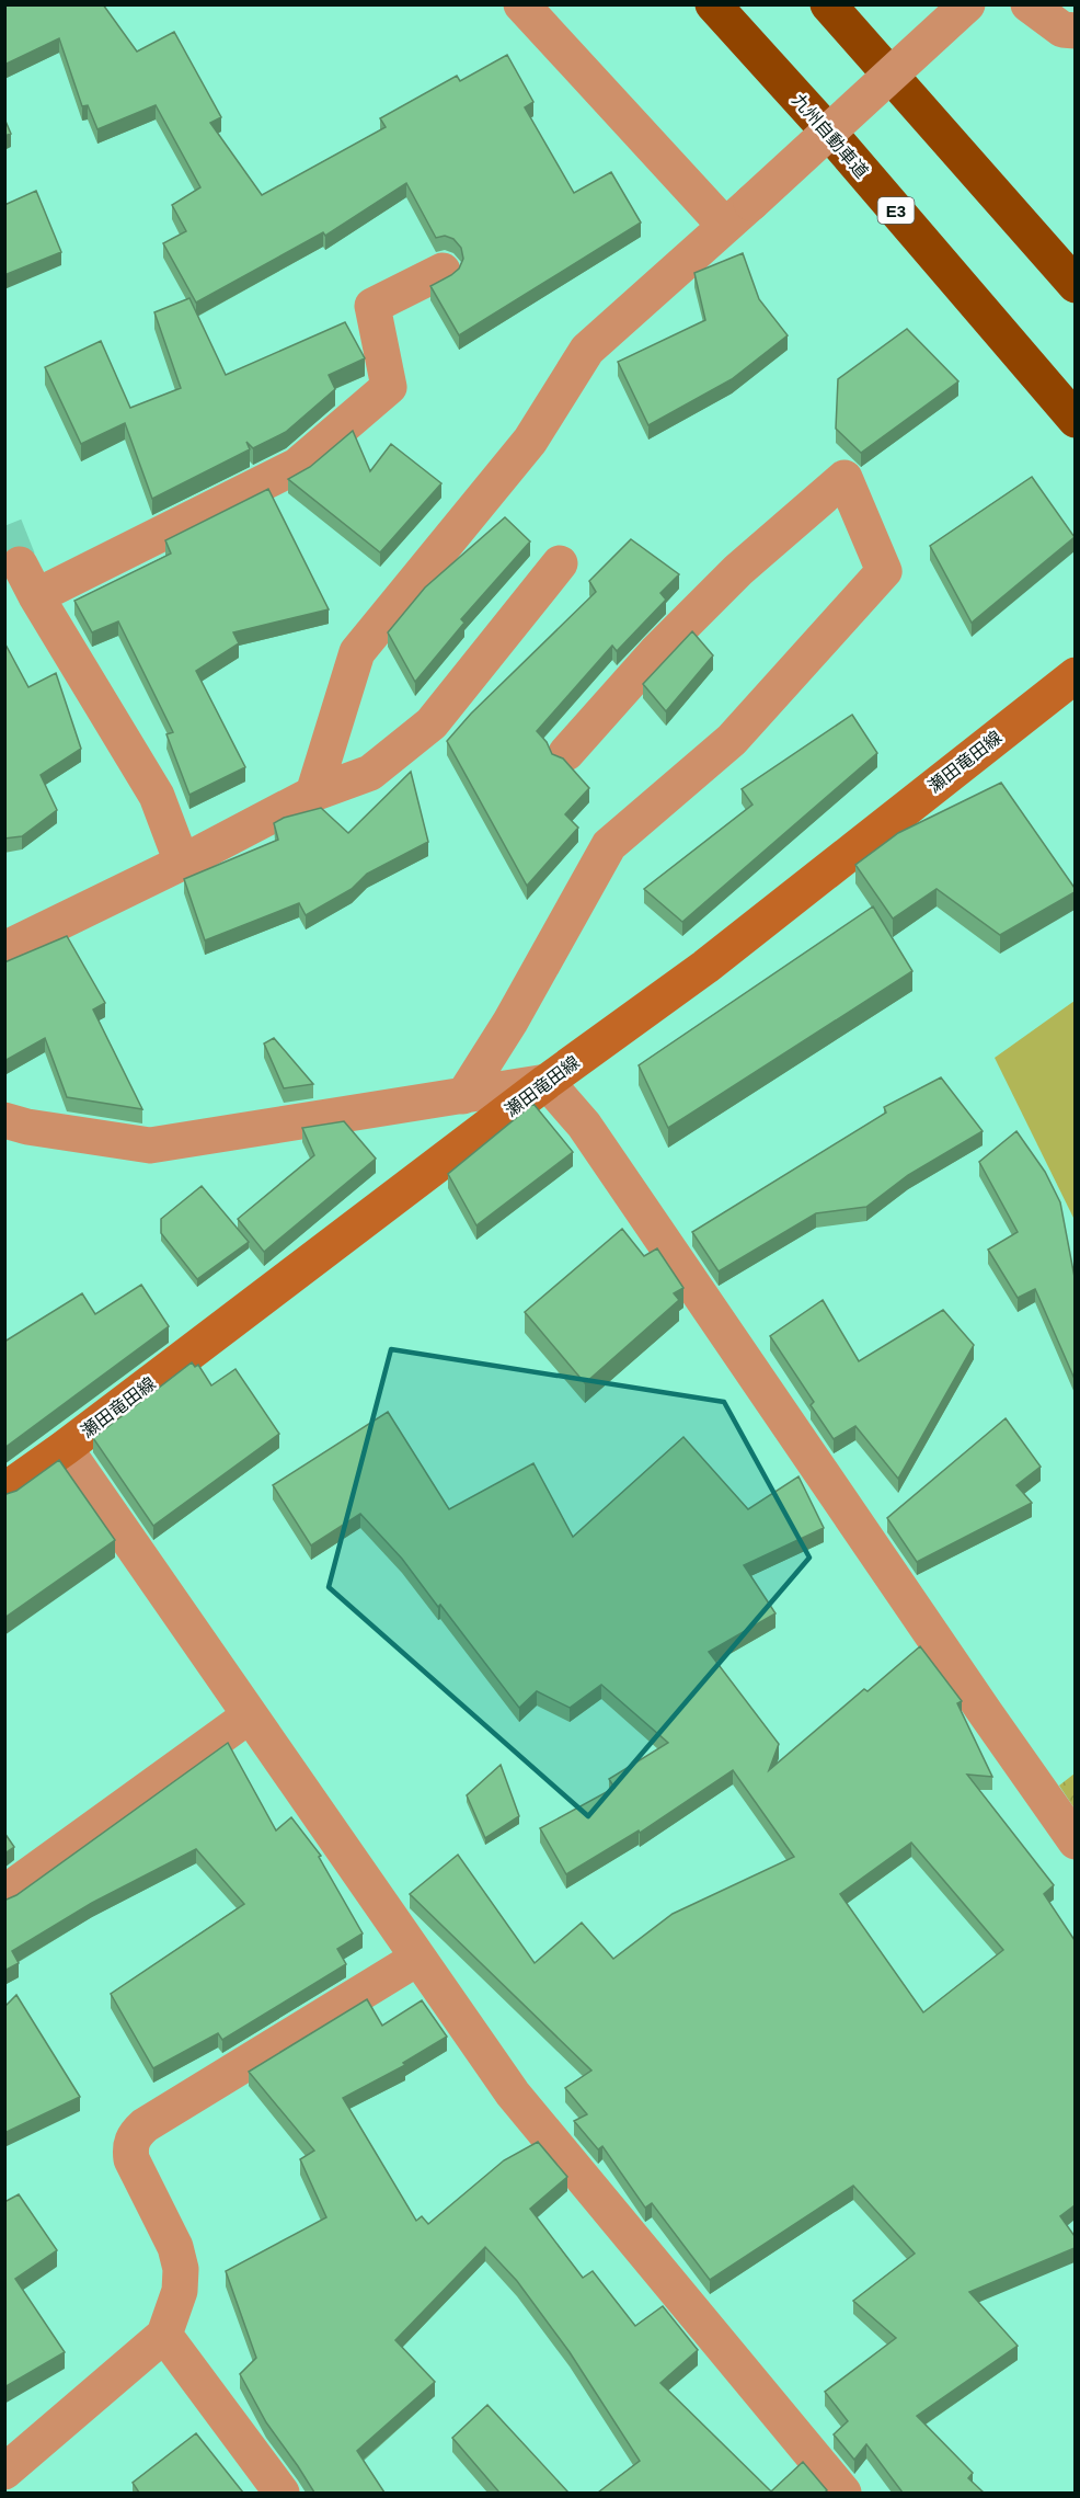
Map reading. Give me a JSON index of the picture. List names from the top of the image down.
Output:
{
  "streets": {
    "highway": ["九州自動車道", "E3"],
    "main road": ["瀬田竜田線"]
  }
}
